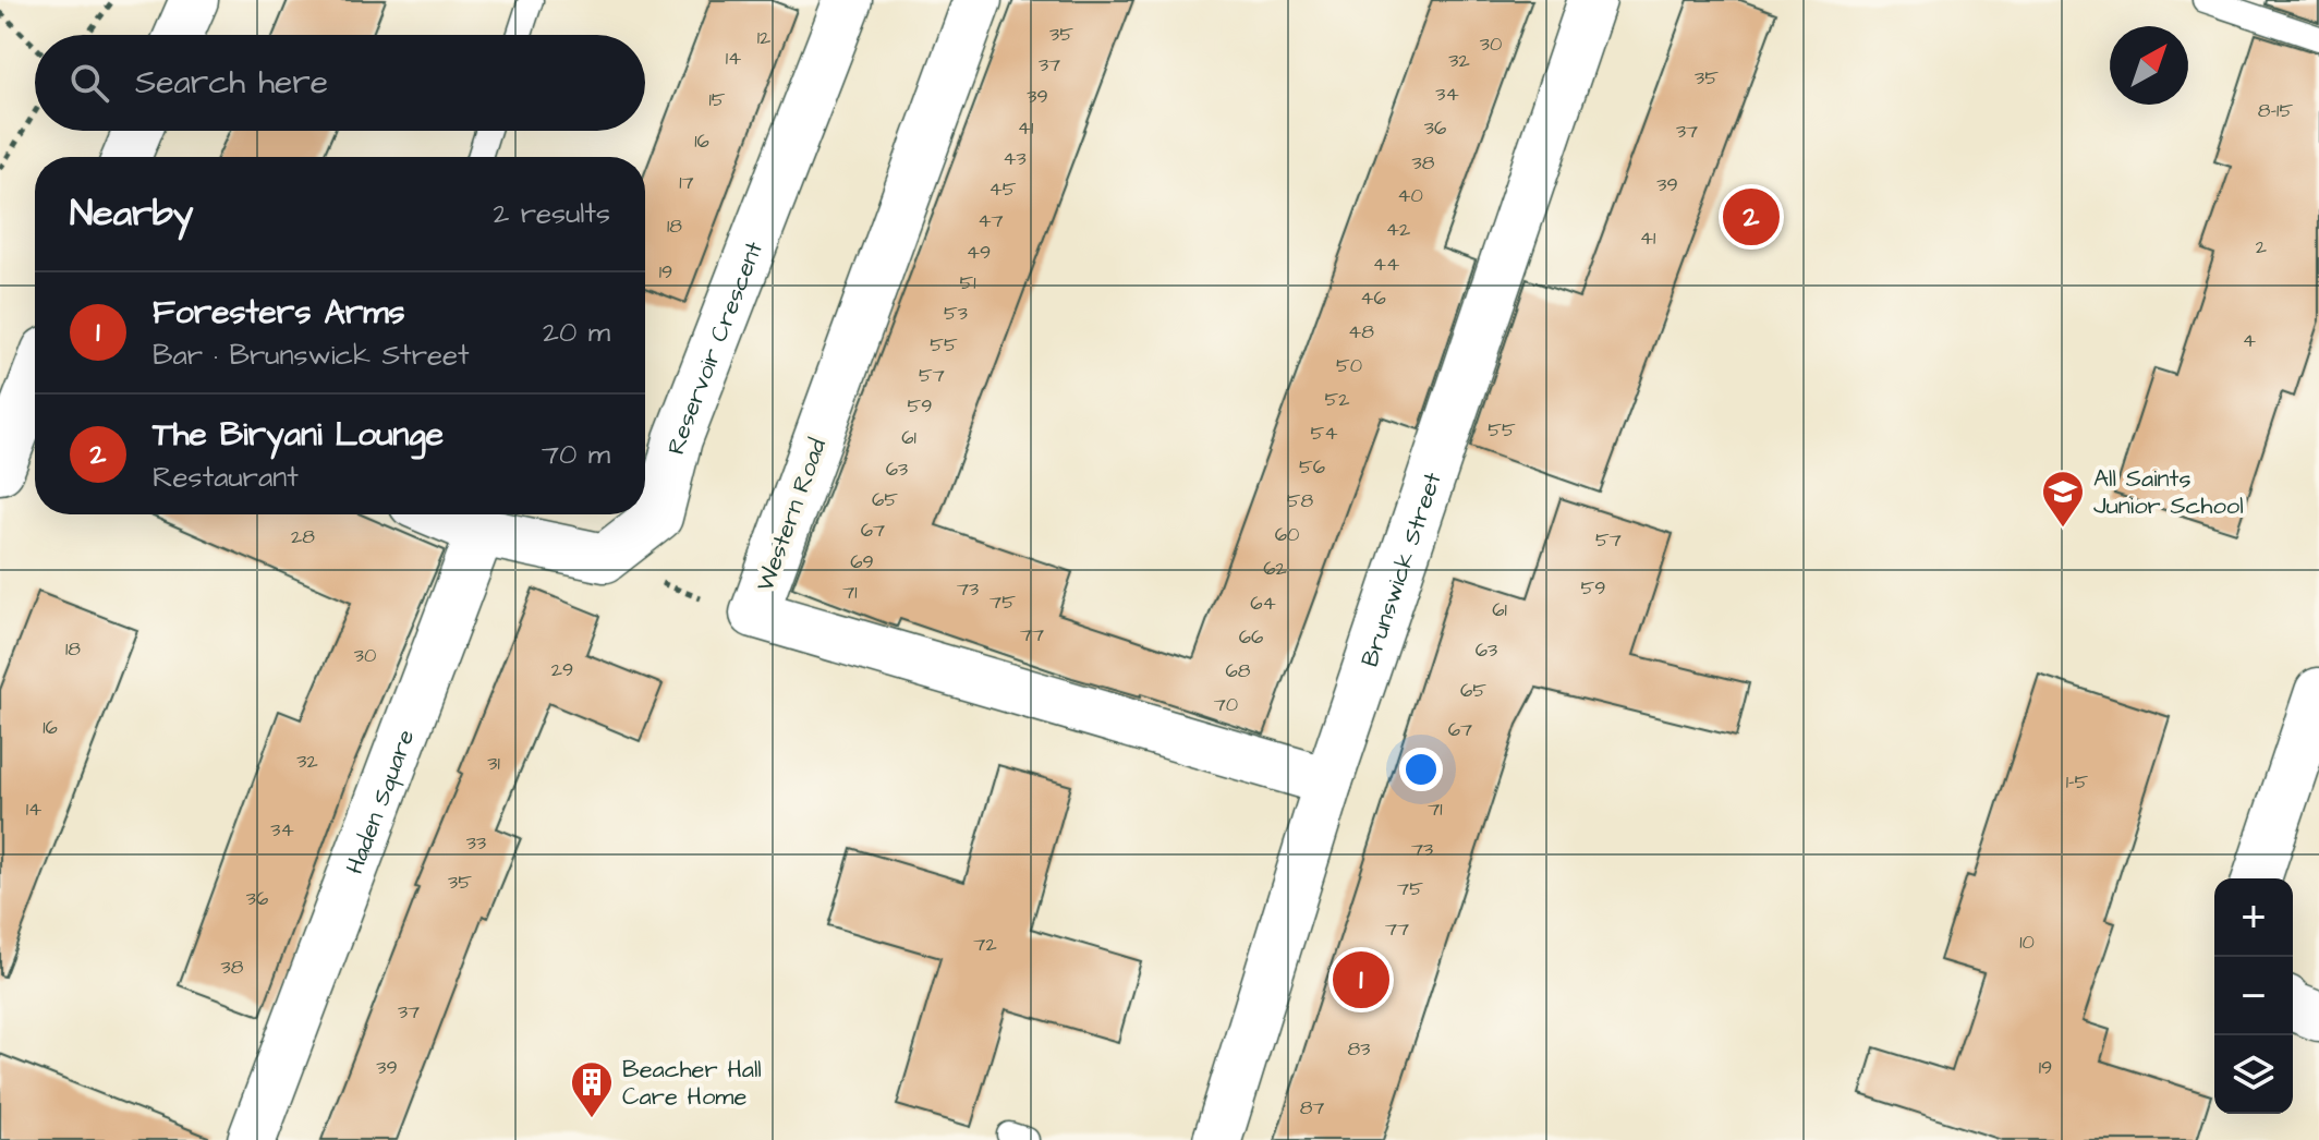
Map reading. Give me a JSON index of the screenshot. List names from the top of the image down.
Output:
{
  "streets": {
    "street": [
      "Reservoir Crescent",
      "Western Road",
      "Brunswick Street",
      "Haden Square"
    ]
  },
  "crossings": [
    ["Western Road", "Brunswick Street"]
  ],
  "places": {
    "school or university": ["All Saints Junior School"],
    "building": ["Beacher Hall Care Home"]
  },
  "house_numbers": [
    "35",
    "12",
    "30",
    "14",
    "32",
    "37",
    "35",
    "34",
    "39",
    "15",
    "8-15",
    "41",
    "36",
    "37",
    "16",
    "43",
    "38",
    "17",
    "39",
    "45",
    "40",
    "47",
    "18",
    "42",
    "41",
    "2",
    "49",
    "44",
    "19",
    "51",
    "46",
    "53",
    "48",
    "4",
    "55",
    "50",
    "57",
    "52",
    "59",
    "55",
    "54",
    "61",
    "56",
    "63",
    "65",
    "58",
    "67",
    "60",
    "28",
    "57",
    "69",
    "62",
    "59",
    "73",
    "71",
    "75",
    "64",
    "61",
    "77",
    "66",
    "18",
    "63",
    "30",
    "29",
    "68",
    "65",
    "70",
    "16",
    "67",
    "32",
    "31",
    "1-5",
    "14",
    "71",
    "34",
    "33",
    "73",
    "35",
    "75",
    "36",
    "77",
    "10",
    "72",
    "38",
    "37",
    "83",
    "39",
    "19",
    "87"
  ],
  "north": "top right",
  "page": {
    "search": "Search here",
    "heading": ["Nearby", "2 results"],
    "pins": ["2", "1"],
    "list": [
      {
        "mark": "1",
        "name": "Foresters Arms",
        "note": "Bar · Brunswick Street",
        "value": "20 m"
      },
      {
        "mark": "2",
        "name": "The Biryani Lounge",
        "note": "Restaurant",
        "value": "70 m"
      }
    ],
    "map_buttons": ["+", "−"]
  }
}
